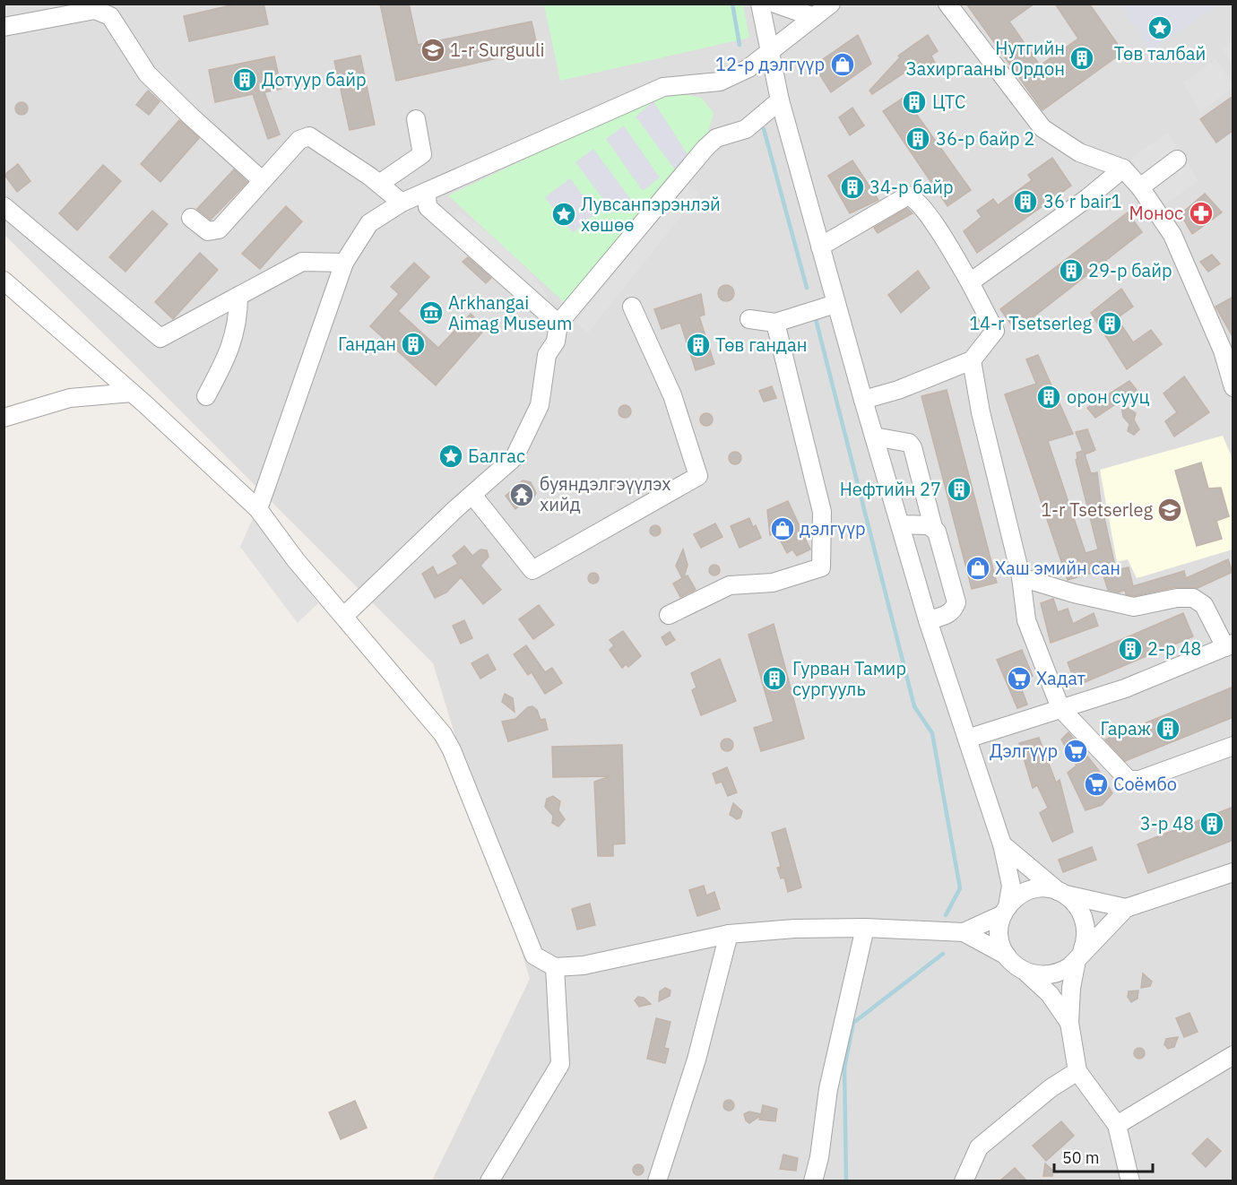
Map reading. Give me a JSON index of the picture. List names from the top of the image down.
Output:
{
  "places": {
    "place": ["Төв талбай", "Лувсанпэрэнлэй хөшөө", "Балгас"],
    "school or university": ["1-r Surguuli", "1-r Tsetserleg"],
    "building": [
      "Нутгийн Захиргааны Ордон",
      "Дотуур байр",
      "ЦТС",
      "36-р байр 2",
      "34-р байр",
      "36 r bair1",
      "29-р байр",
      "14-r Tsetserleg",
      "Гандан",
      "Төв гандан",
      "орон сууц",
      "Нефтийн 27",
      "2-р 48",
      "Гурван Тамир сургууль",
      "Гараж",
      "3-р 48"
    ],
    "shop": ["12-р дэлгүүр", "дэлгүүр", "Хаш эмийн сан"],
    "pharmacy": ["Монос"],
    "museum": ["Arkhangai Aimag Museum"],
    "temple": ["буяндэлгэүүлэх хийд"],
    "supermarket": ["Хадат", "Дэлгүүр", "Соёмбо"]
  },
  "scale_bar": "50 m"
}
